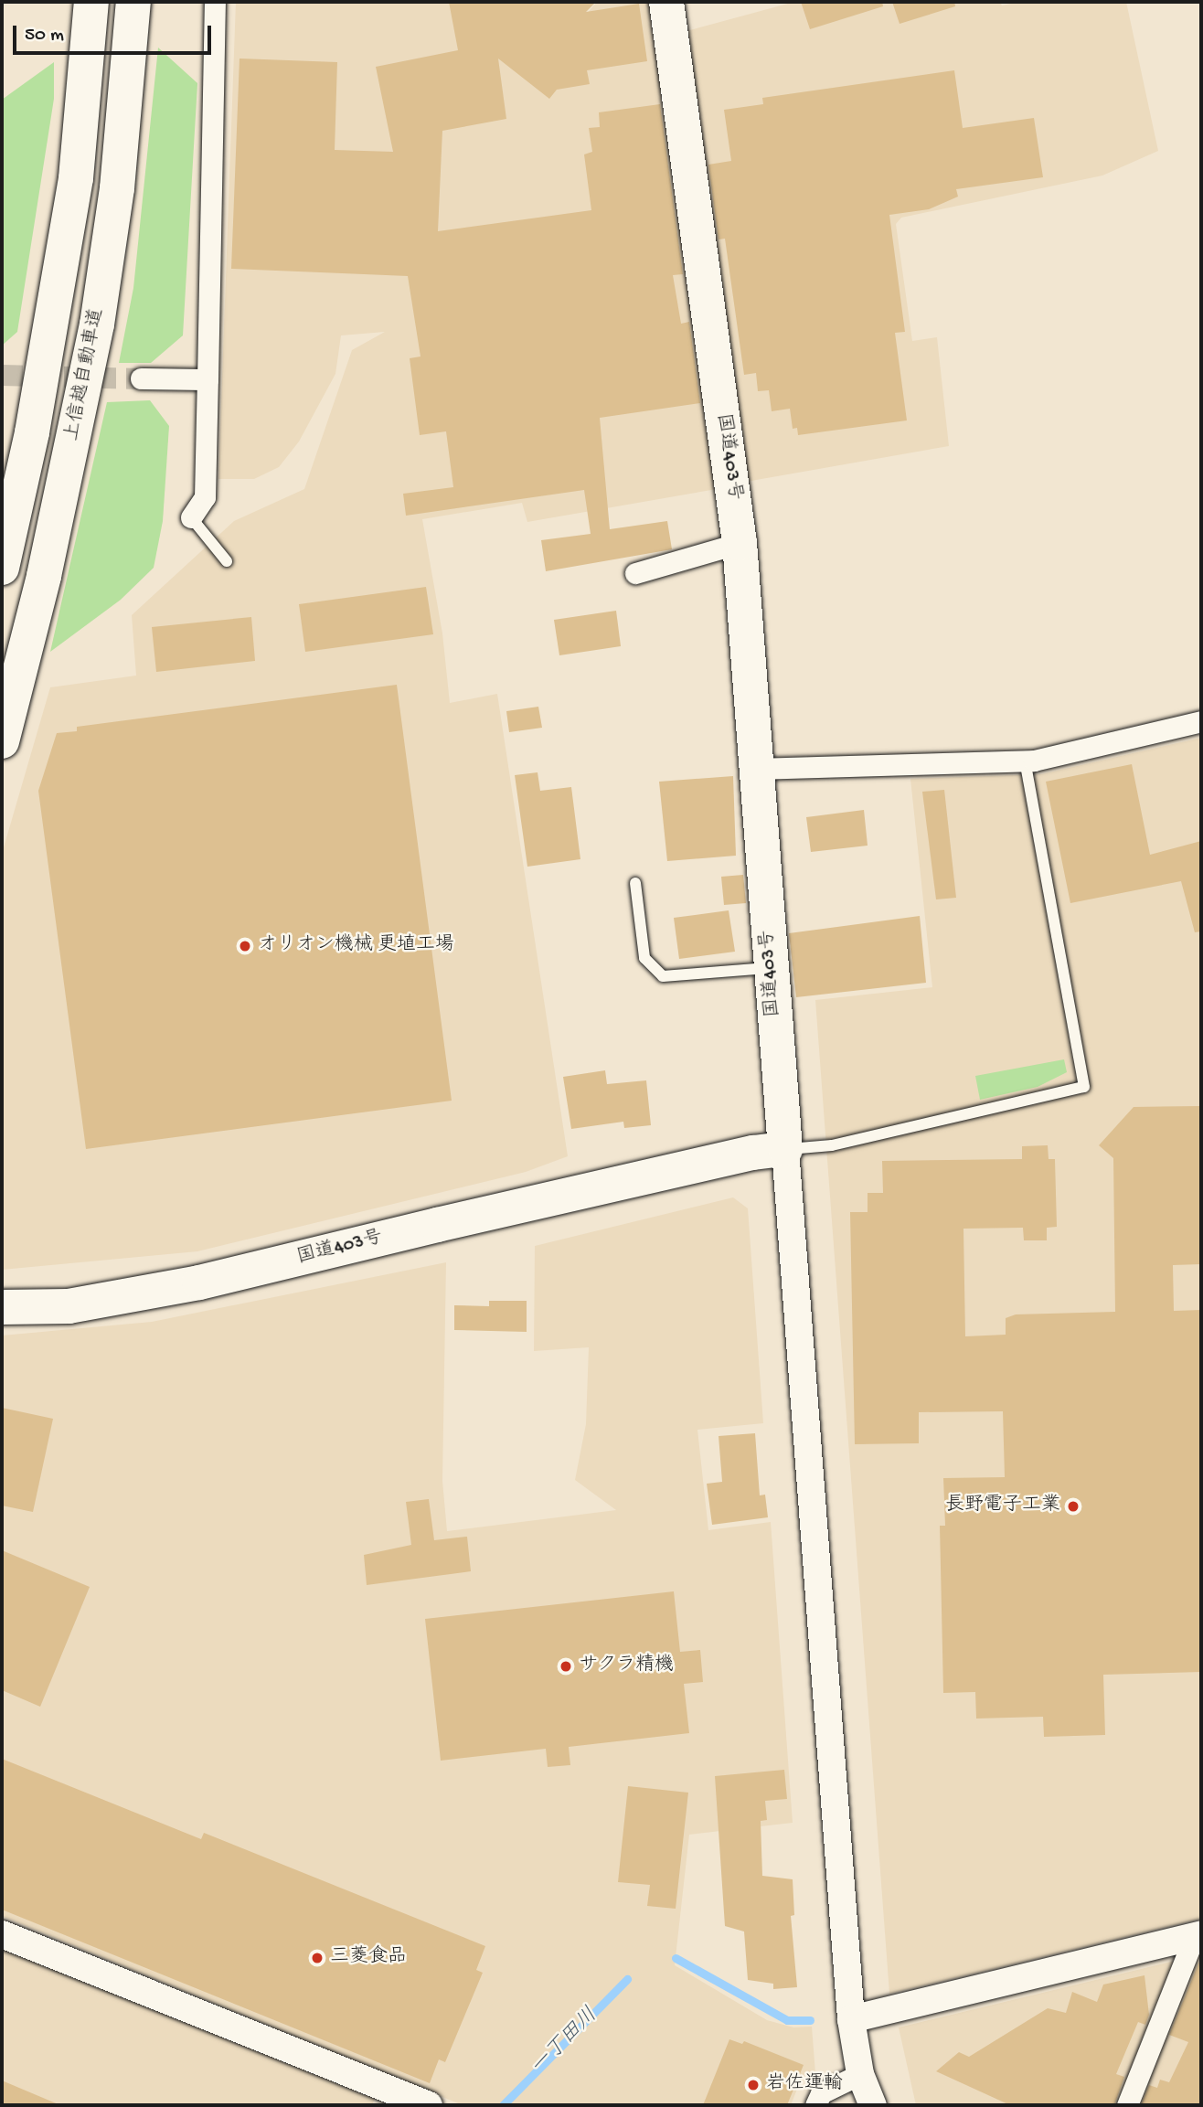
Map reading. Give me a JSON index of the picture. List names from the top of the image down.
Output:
{
  "streets": {
    "highway": ["上信越自動車道", "国道403号"]
  },
  "water": ["一丁田川"],
  "places": [
    "オリオン機械 更埴工場",
    "長野電子工業",
    "サクラ精機",
    "三菱食品",
    "岩佐運輸"
  ],
  "scale_bar": "50 m"
}
